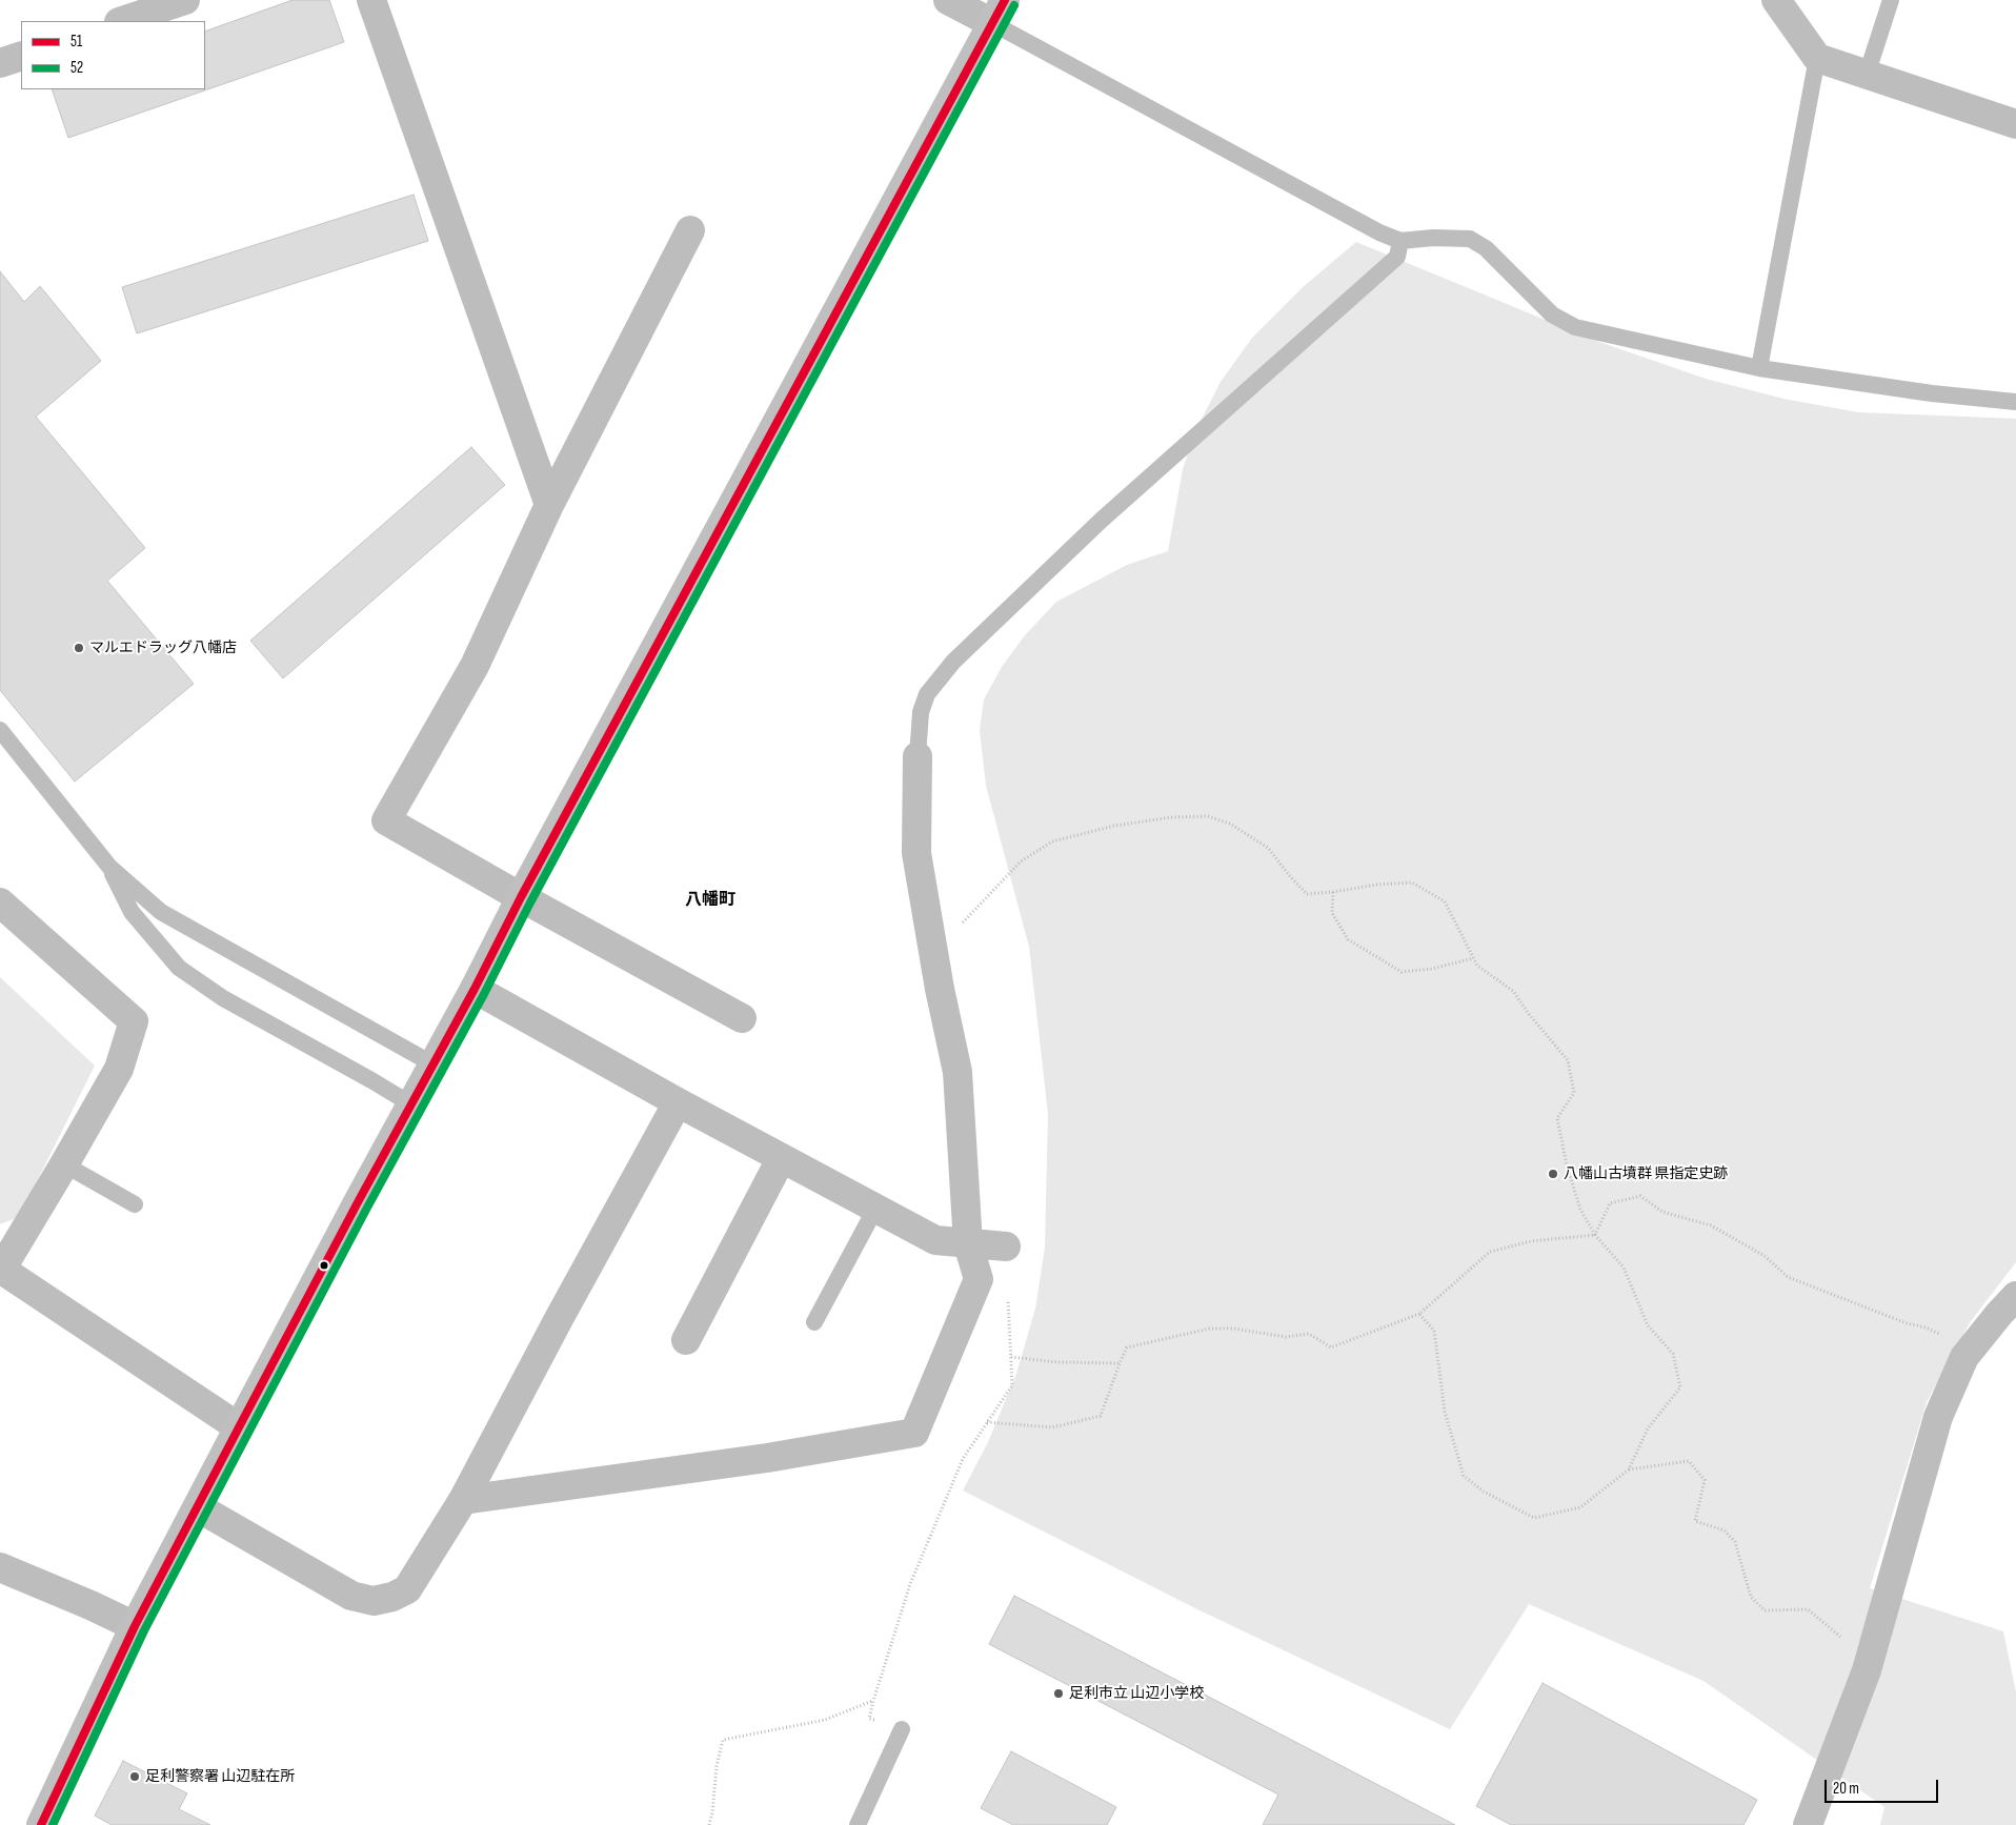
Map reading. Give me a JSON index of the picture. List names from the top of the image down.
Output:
{
  "districts": ["八幡町"],
  "places": [
    "マルエドラッグ八幡店",
    "八幡山古墳群 県指定史跡",
    "足利市立 山辺小学校",
    "足利警察署 山辺駐在所"
  ],
  "lines": ["transit line 51", "transit line 52"],
  "legend": ["51", "52"],
  "scale_bar": "20 m"
}
